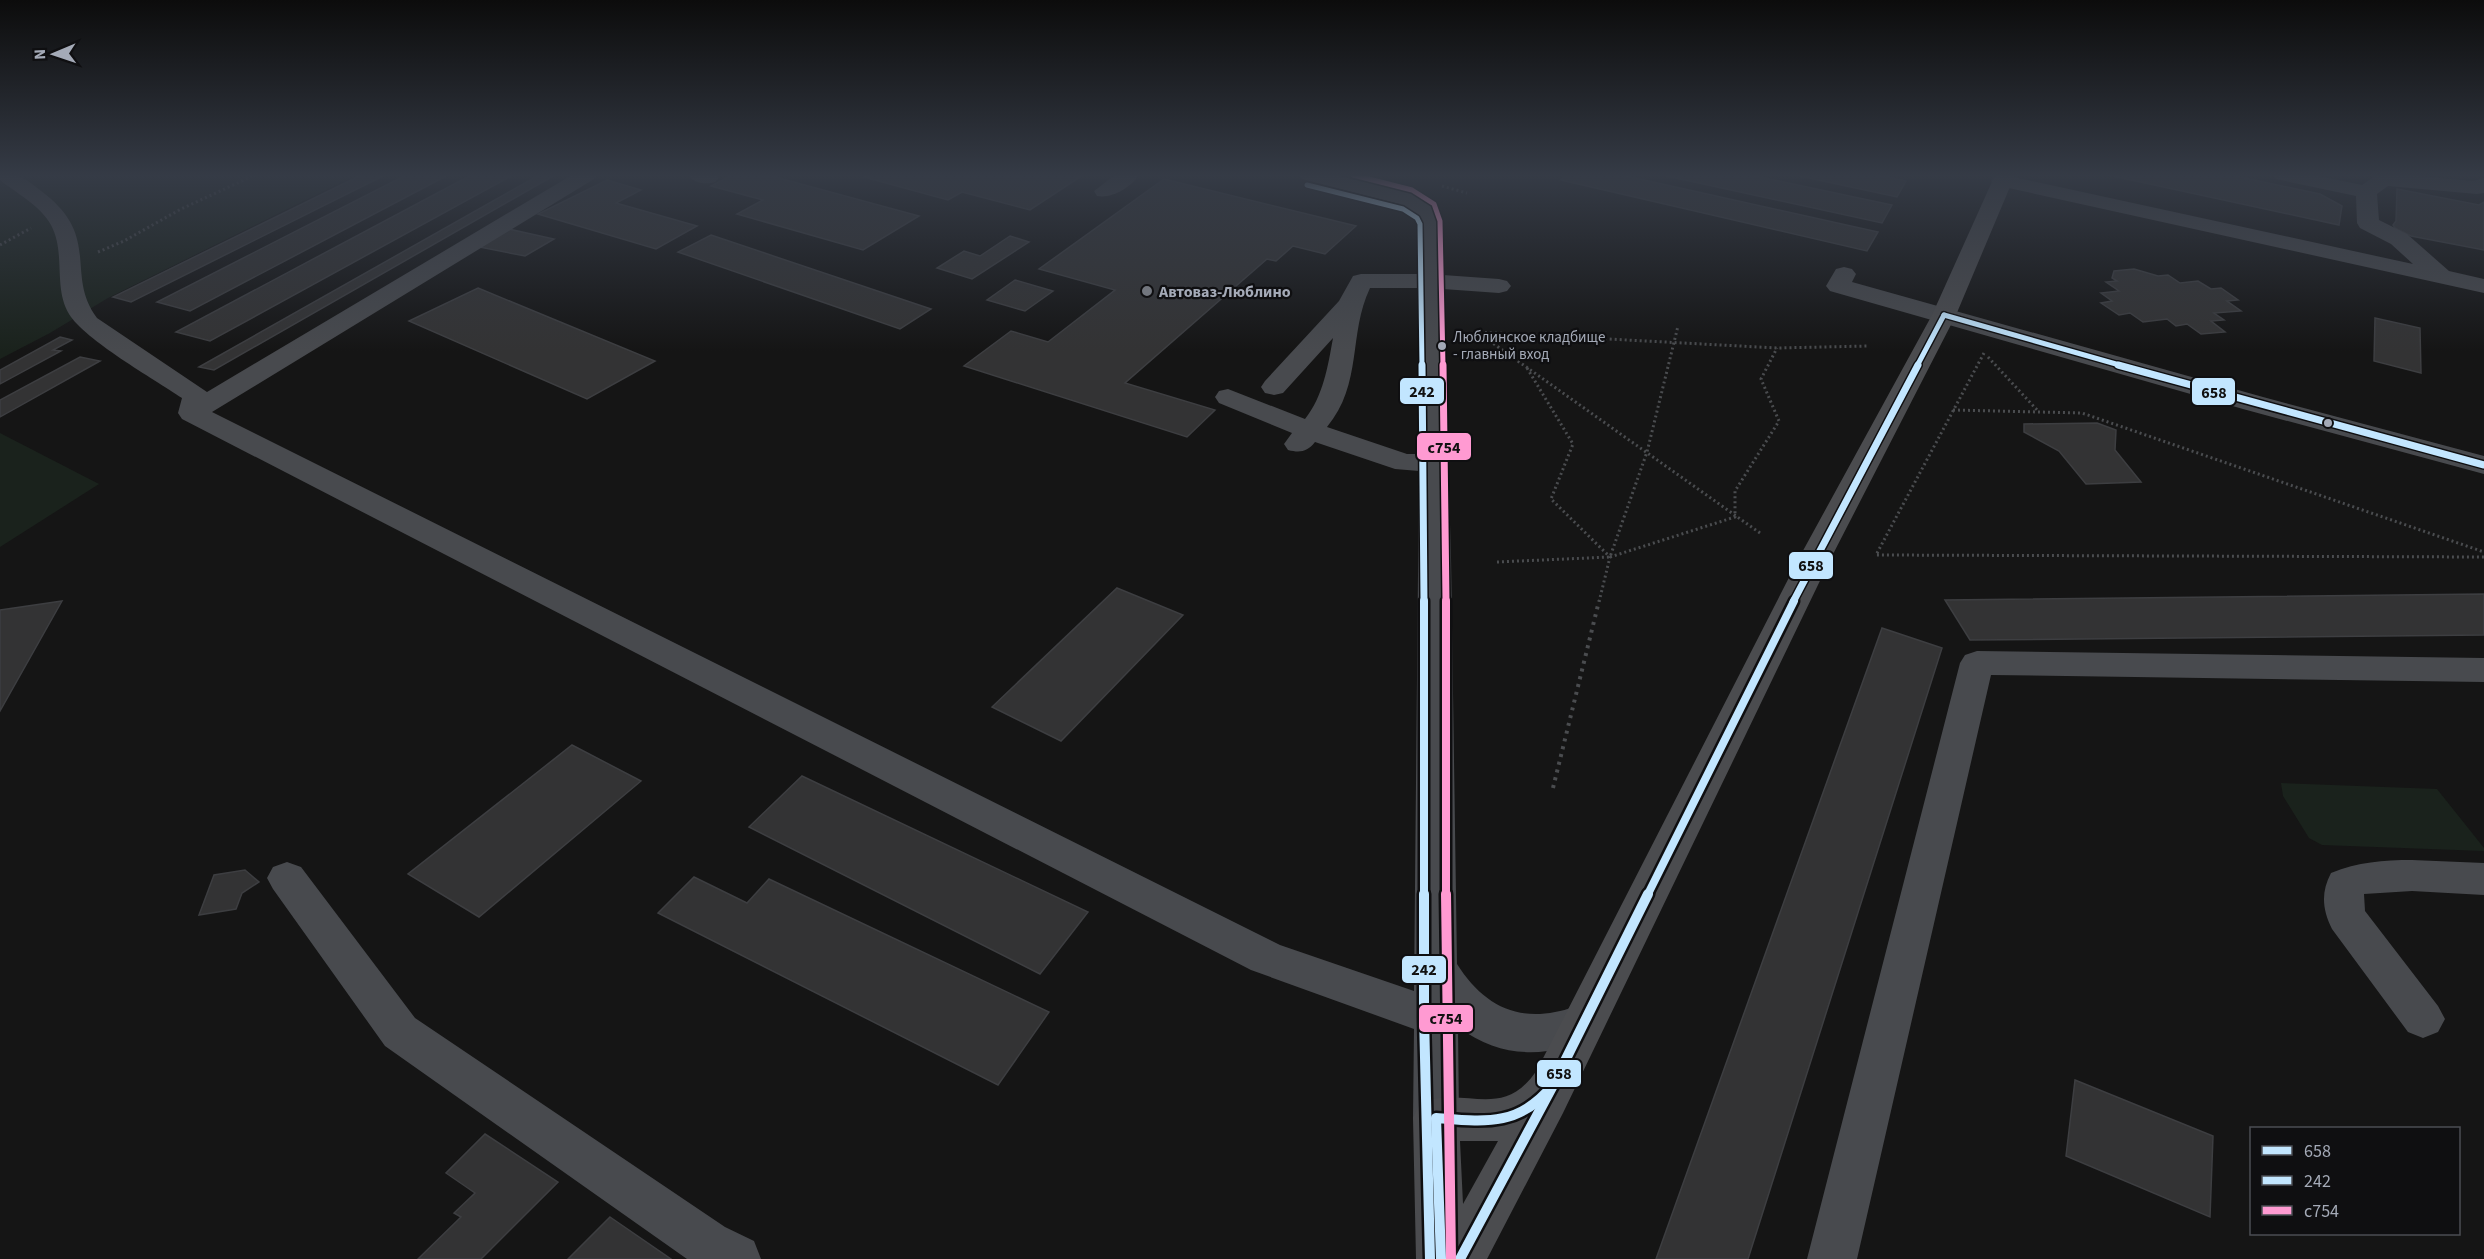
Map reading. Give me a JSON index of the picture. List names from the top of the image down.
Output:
{
  "places": ["Автоваз-Люблино", "Люблинское кладбище - главный вход"],
  "lines": ["transit line 242", "transit line с754", "transit line 658"],
  "legend": ["658", "242", "с754"],
  "north": "left"
}
